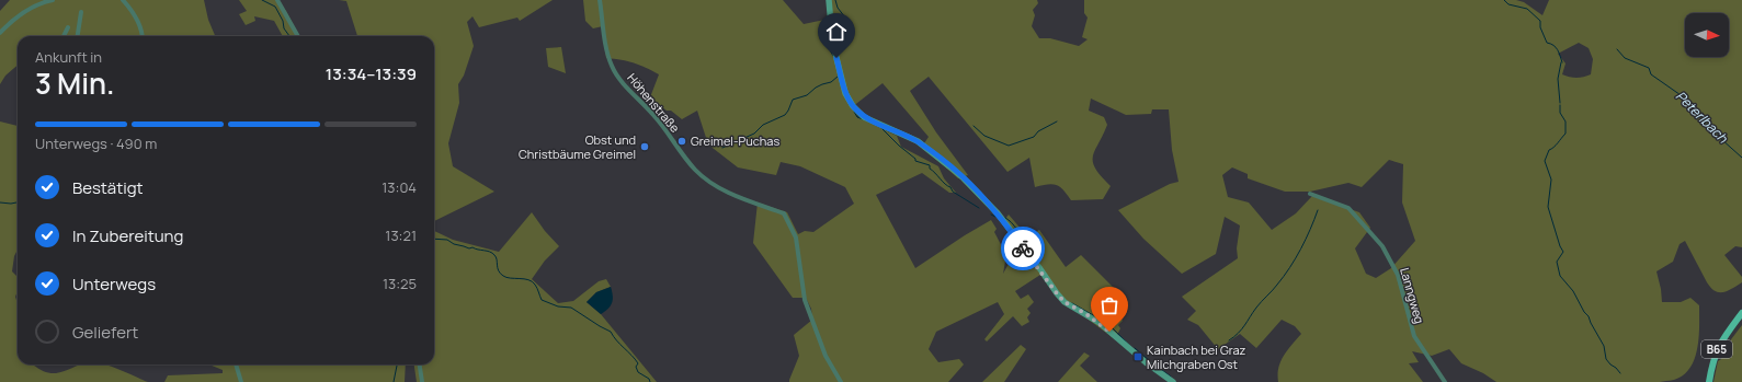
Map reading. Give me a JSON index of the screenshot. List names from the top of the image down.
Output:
{
  "streets": {
    "main road": ["B65"],
    "street": ["Höhenstraße", "Lanngweg"]
  },
  "water": ["Peterlbach"],
  "places": {
    "other": ["Greimel-Puchas", "Obst und Christbäume Greimel"],
    "transit": ["Kainbach bei Graz Milchgraben Ost"]
  },
  "north": "right",
  "page": {
    "heading": ["3 Min.", "Ankunft in", "13:34–13:39"],
    "bar": "Unterwegs · 490 m",
    "list": [
      ["Bestätigt", "13:04"],
      ["In Zubereitung", "13:21"],
      ["Unterwegs", "13:25"],
      "Geliefert"
    ]
  }
}
